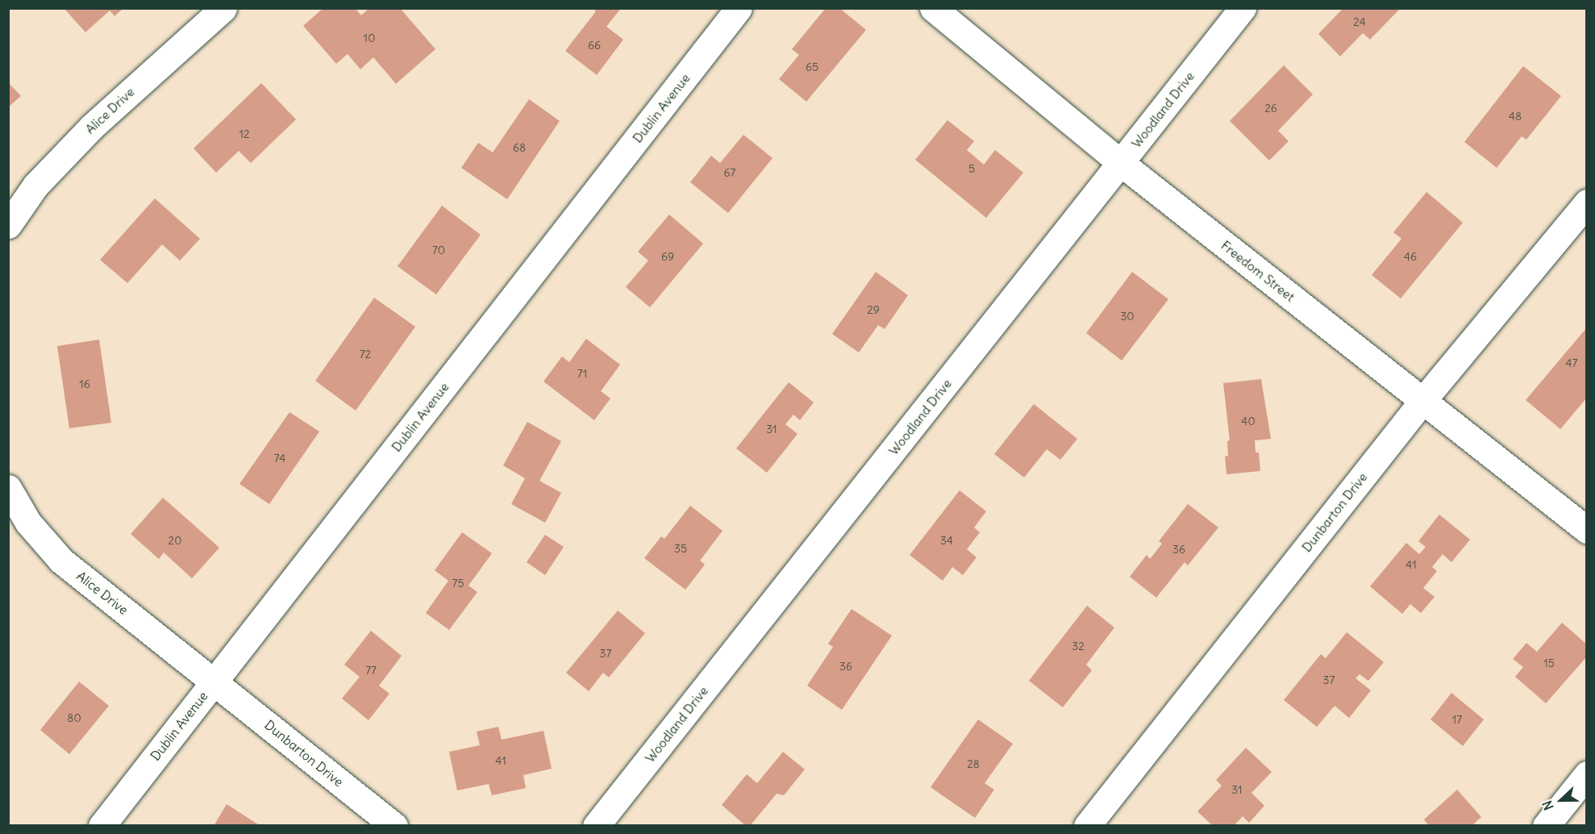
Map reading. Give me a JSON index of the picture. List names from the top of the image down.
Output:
{
  "streets": {
    "street": [
      "Dublin Avenue",
      "Woodland Drive",
      "Alice Drive",
      "Freedom Street",
      "Dunbarton Drive"
    ]
  },
  "crossings": [
    ["Dublin Avenue", "Alice Drive"],
    ["Dublin Avenue", "Dunbarton Drive"],
    ["Woodland Drive", "Freedom Street"],
    ["Alice Drive", "Dunbarton Drive"],
    ["Freedom Street", "Dunbarton Drive"]
  ],
  "house_numbers": [
    "24",
    "10",
    "66",
    "65",
    "26",
    "48",
    "12",
    "68",
    "5",
    "67",
    "70",
    "69",
    "46",
    "29",
    "30",
    "72",
    "47",
    "71",
    "16",
    "40",
    "31",
    "74",
    "20",
    "34",
    "35",
    "36",
    "41",
    "75",
    "32",
    "37",
    "15",
    "36",
    "77",
    "37",
    "80",
    "17",
    "41",
    "28",
    "31"
  ],
  "north": "left"
}
